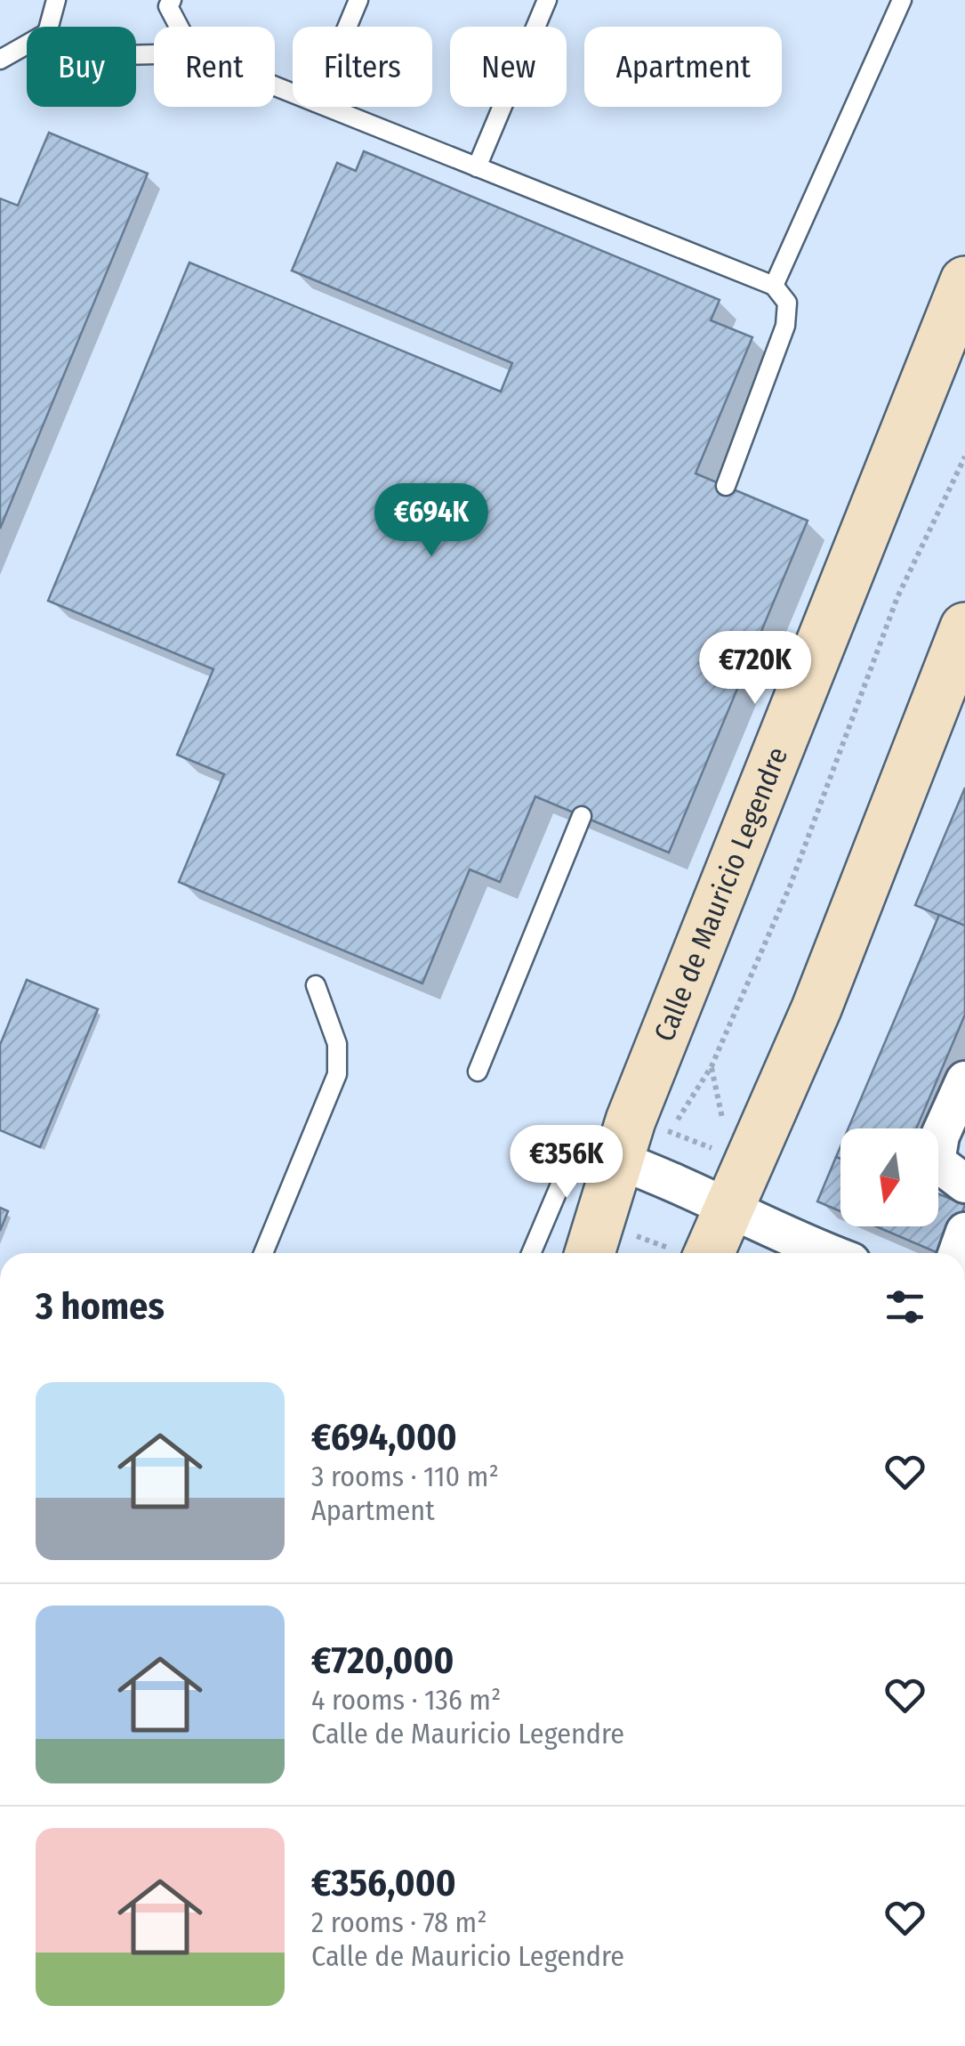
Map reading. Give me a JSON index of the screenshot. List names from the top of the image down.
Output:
{
  "streets": {
    "street": ["Calle de Mauricio Legendre"]
  },
  "north": "bottom",
  "page": {
    "chip": [
      "Buy",
      "Rent",
      "Filters",
      "New",
      "Apartment"
    ],
    "price": ["€694K", "€720K", "€356K"],
    "heading": "3 homes",
    "list": [
      {
        "name": "€694,000",
        "note": "3 rooms · 110 m² · Apartment"
      },
      {
        "name": "€720,000",
        "note": "4 rooms · 136 m² · Calle de Mauricio Legendre"
      },
      {
        "name": "€356,000",
        "note": "2 rooms · 78 m² · Calle de Mauricio Legendre"
      }
    ]
  }
}
